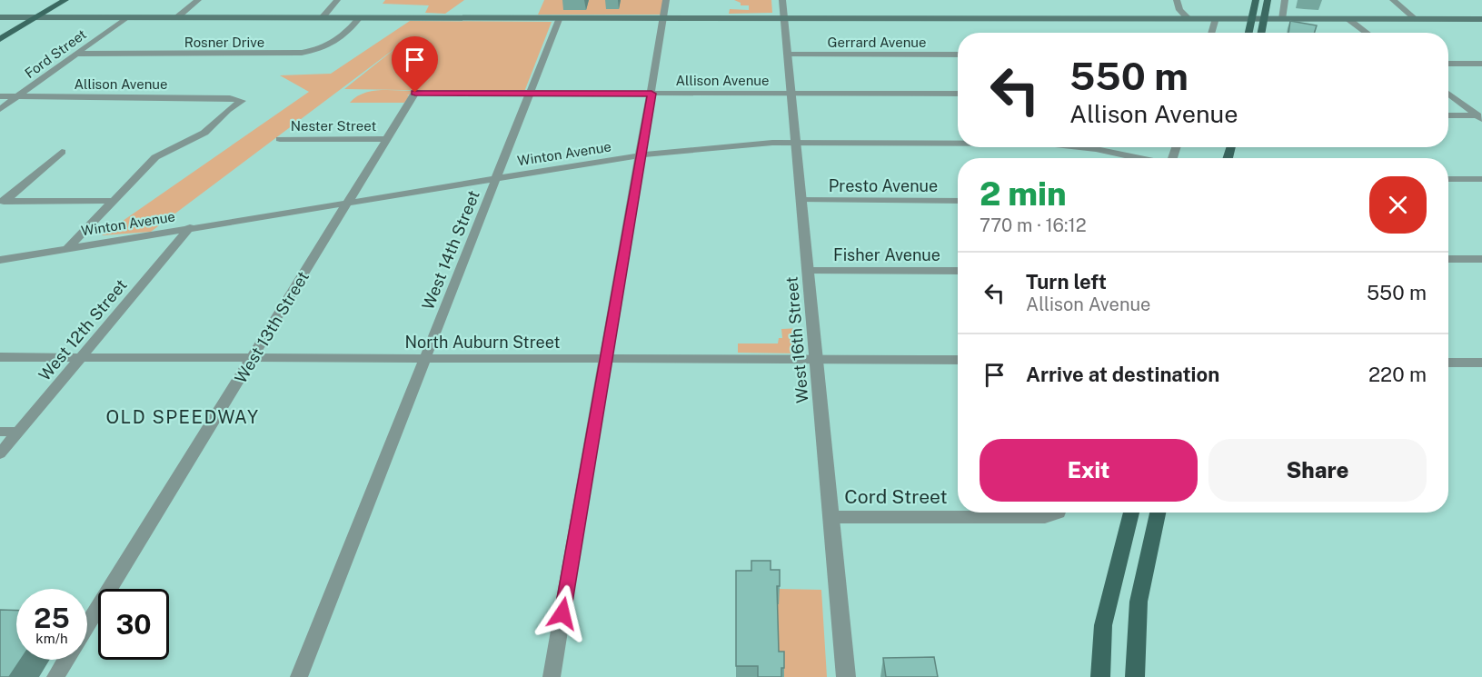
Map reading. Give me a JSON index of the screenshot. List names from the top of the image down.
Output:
{
  "streets": {
    "street": [
      "Rosner Drive",
      "Gerrard Avenue",
      "Ford Street",
      "Allison Avenue",
      "Nester Street",
      "Winton Avenue",
      "Presto Avenue",
      "West 14th Street",
      "Fisher Avenue",
      "West 13th Street",
      "West 12th Street",
      "West 16th Street",
      "North Auburn Street",
      "Cord Street"
    ]
  },
  "crossings": [
    ["Rosner Drive", "Ford Street"],
    ["Gerrard Avenue", "West 16th Street"],
    ["Ford Street", "Allison Avenue"],
    ["Allison Avenue", "West 14th Street"],
    ["Allison Avenue", "West 13th Street"],
    ["Allison Avenue", "West 16th Street"],
    ["Nester Street", "West 13th Street"],
    ["Winton Avenue", "West 14th Street"],
    ["Winton Avenue", "West 13th Street"],
    ["Winton Avenue", "West 12th Street"],
    ["Winton Avenue", "West 16th Street"],
    ["Presto Avenue", "West 16th Street"],
    ["West 14th Street", "North Auburn Street"],
    ["Fisher Avenue", "West 16th Street"],
    ["West 13th Street", "North Auburn Street"],
    ["West 12th Street", "North Auburn Street"],
    ["West 16th Street", "North Auburn Street"],
    ["West 16th Street", "Cord Street"]
  ],
  "districts": ["OLD SPEEDWAY"],
  "page": {
    "turn": ["550 m", "Allison Avenue"],
    "heading": ["2 min", "770 m · 16:12"],
    "list": [
      {
        "name": "Turn left",
        "note": "Allison Avenue",
        "value": "550 m"
      },
      {
        "name": "Arrive at destination",
        "value": "220 m"
      }
    ],
    "buttons": ["Exit", "Share"],
    "speed": "25 km/h",
    "limit": "30"
  }
}
